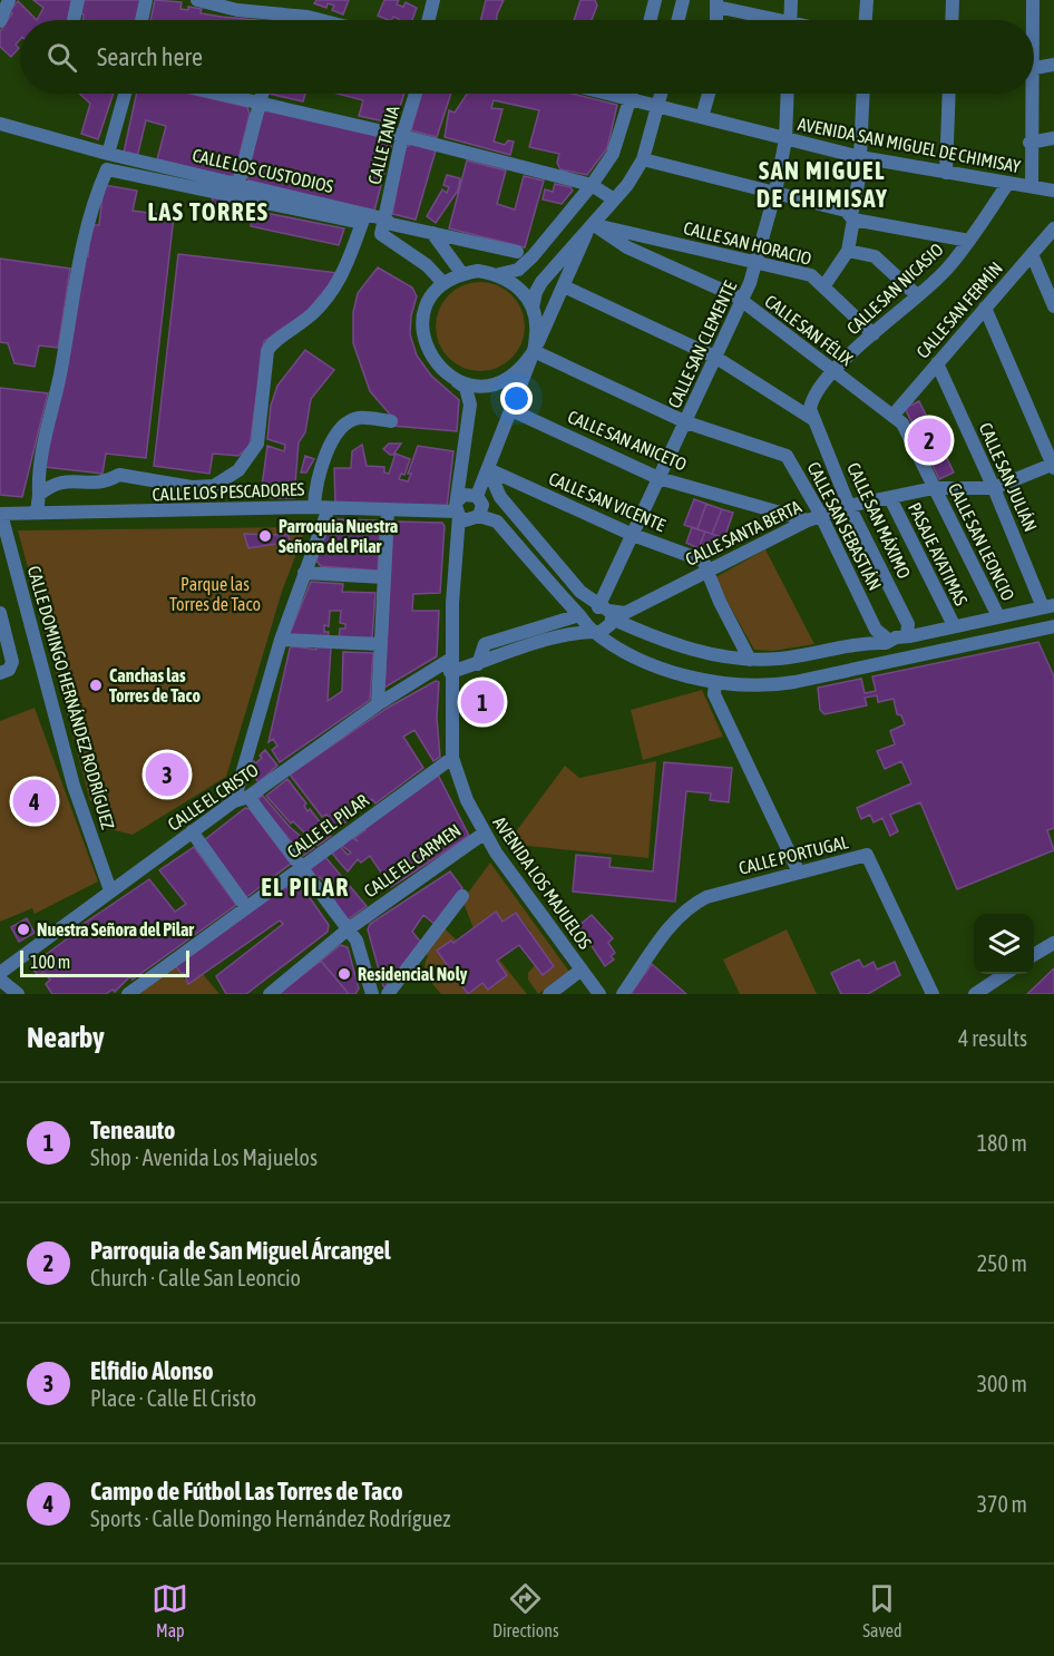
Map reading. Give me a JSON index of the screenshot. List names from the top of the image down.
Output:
{
  "streets": {
    "street": [
      "CALLE TANIA",
      "AVENIDA SAN MIGUEL DE CHIMISAY",
      "CALLE LOS CUSTODIOS",
      "CALLE SAN HORACIO",
      "CALLE SAN NICASIO",
      "CALLE SAN FERMÍN",
      "CALLE SAN FÉLIX",
      "CALLE SAN CLEMENTE",
      "CALLE SAN ANICETO",
      "CALLE SAN JULIÁN",
      "CALLE LOS PESCADORES",
      "CALLE SAN VICENTE",
      "CALLE SAN MÁXIMO",
      "CALLE SAN SEBASTIÁN",
      "CALLE SANTA BERTA",
      "CALLE SAN LEONCIO",
      "PASAJE AYATIMAS",
      "CALLE DOMINGO HERNÁNDEZ RODRÍGUEZ",
      "CALLE EL CRISTO",
      "CALLE EL PILAR",
      "CALLE PORTUGAL",
      "CALLE EL CARMEN",
      "AVENIDA LOS MAJUELOS"
    ]
  },
  "crossings": [
    ["CALLE TANIA", "CALLE LOS CUSTODIOS"],
    ["AVENIDA SAN MIGUEL DE CHIMISAY", "CALLE SAN NICASIO"],
    ["AVENIDA SAN MIGUEL DE CHIMISAY", "CALLE SAN CLEMENTE"],
    ["CALLE SAN HORACIO", "CALLE SAN NICASIO"],
    ["CALLE SAN HORACIO", "CALLE SAN FÉLIX"],
    ["CALLE SAN HORACIO", "CALLE SAN CLEMENTE"],
    ["CALLE SAN NICASIO", "CALLE SAN FÉLIX"],
    ["CALLE SAN NICASIO", "CALLE SAN MÁXIMO"],
    ["CALLE SAN FERMÍN", "CALLE SAN FÉLIX"],
    ["CALLE SAN FERMÍN", "CALLE SAN JULIÁN"],
    ["CALLE SAN FERMÍN", "CALLE SAN LEONCIO"],
    ["CALLE SAN FÉLIX", "CALLE SAN CLEMENTE"],
    ["CALLE SAN FÉLIX", "CALLE SAN LEONCIO"],
    ["CALLE SAN CLEMENTE", "CALLE SAN ANICETO"],
    ["CALLE SAN CLEMENTE", "CALLE SAN VICENTE"],
    ["CALLE SAN CLEMENTE", "CALLE SAN SEBASTIÁN"],
    ["CALLE SAN CLEMENTE", "CALLE SANTA BERTA"],
    ["CALLE SAN ANICETO", "CALLE SANTA BERTA"],
    ["CALLE SAN JULIÁN", "CALLE SANTA BERTA"],
    ["CALLE LOS PESCADORES", "CALLE DOMINGO HERNÁNDEZ RODRÍGUEZ"],
    ["CALLE LOS PESCADORES", "AVENIDA LOS MAJUELOS"],
    ["CALLE SAN VICENTE", "CALLE SANTA BERTA"],
    ["CALLE SAN MÁXIMO", "CALLE SAN SEBASTIÁN"],
    ["CALLE SAN MÁXIMO", "CALLE SANTA BERTA"],
    ["CALLE SAN SEBASTIÁN", "CALLE SANTA BERTA"],
    ["CALLE SAN SEBASTIÁN", "AVENIDA LOS MAJUELOS"],
    ["CALLE SANTA BERTA", "CALLE SAN LEONCIO"],
    ["CALLE SANTA BERTA", "PASAJE AYATIMAS"],
    ["CALLE DOMINGO HERNÁNDEZ RODRÍGUEZ", "CALLE EL CRISTO"],
    ["CALLE EL CRISTO", "AVENIDA LOS MAJUELOS"],
    ["CALLE EL PILAR", "AVENIDA LOS MAJUELOS"],
    ["CALLE EL CARMEN", "AVENIDA LOS MAJUELOS"]
  ],
  "districts": ["SAN MIGUEL DE CHIMISAY", "LAS TORRES", "EL PILAR"],
  "parks": ["Parque las Torres de Taco"],
  "places": [
    "Parroquia Nuestra Señora del Pilar",
    "Canchas las Torres de Taco",
    "Nuestra Señora del Pilar",
    "Residencial Noly"
  ],
  "scale_bar": "100 m",
  "page": {
    "search": "Search here",
    "pins": [
      "2",
      "1",
      "3",
      "4"
    ],
    "scale": "100 m",
    "heading": ["Nearby", "4 results"],
    "list": [
      {
        "mark": "1",
        "name": "Teneauto",
        "note": "Shop · Avenida Los Majuelos",
        "value": "180 m"
      },
      {
        "mark": "2",
        "name": "Parroquia de San Miguel Árcangel",
        "note": "Church · Calle San Leoncio",
        "value": "250 m"
      },
      {
        "mark": "3",
        "name": "Elfidio Alonso",
        "note": "Place · Calle El Cristo",
        "value": "300 m"
      },
      {
        "mark": "4",
        "name": "Campo de Fútbol Las Torres de Taco",
        "note": "Sports · Calle Domingo Hernández Rodríguez",
        "value": "370 m"
      }
    ],
    "nav": ["Map", "Directions", "Saved"]
  }
}
